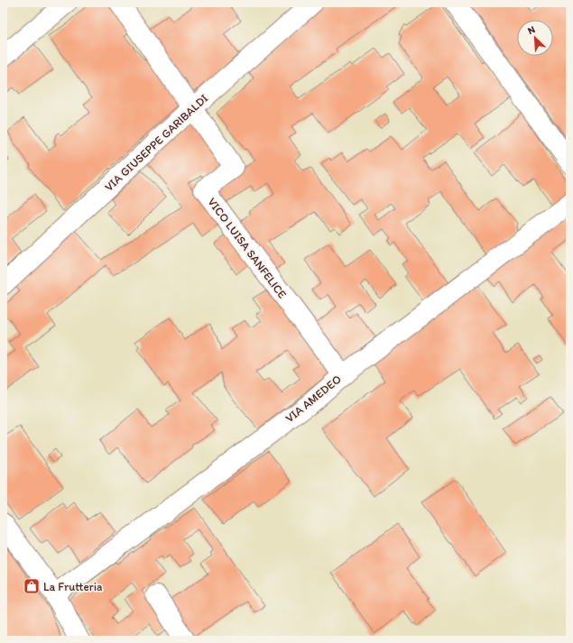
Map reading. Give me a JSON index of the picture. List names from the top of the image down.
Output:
{
  "streets": {
    "street": ["VIA GIUSEPPE GARIBALDI", "VICO LUISA SANFELICE", "VIA AMEDEO"]
  },
  "crossings": [
    ["VIA GIUSEPPE GARIBALDI", "VICO LUISA SANFELICE"],
    ["VICO LUISA SANFELICE", "VIA AMEDEO"]
  ],
  "places": {
    "shop": ["La Frutteria"]
  },
  "north": "top left"
}
